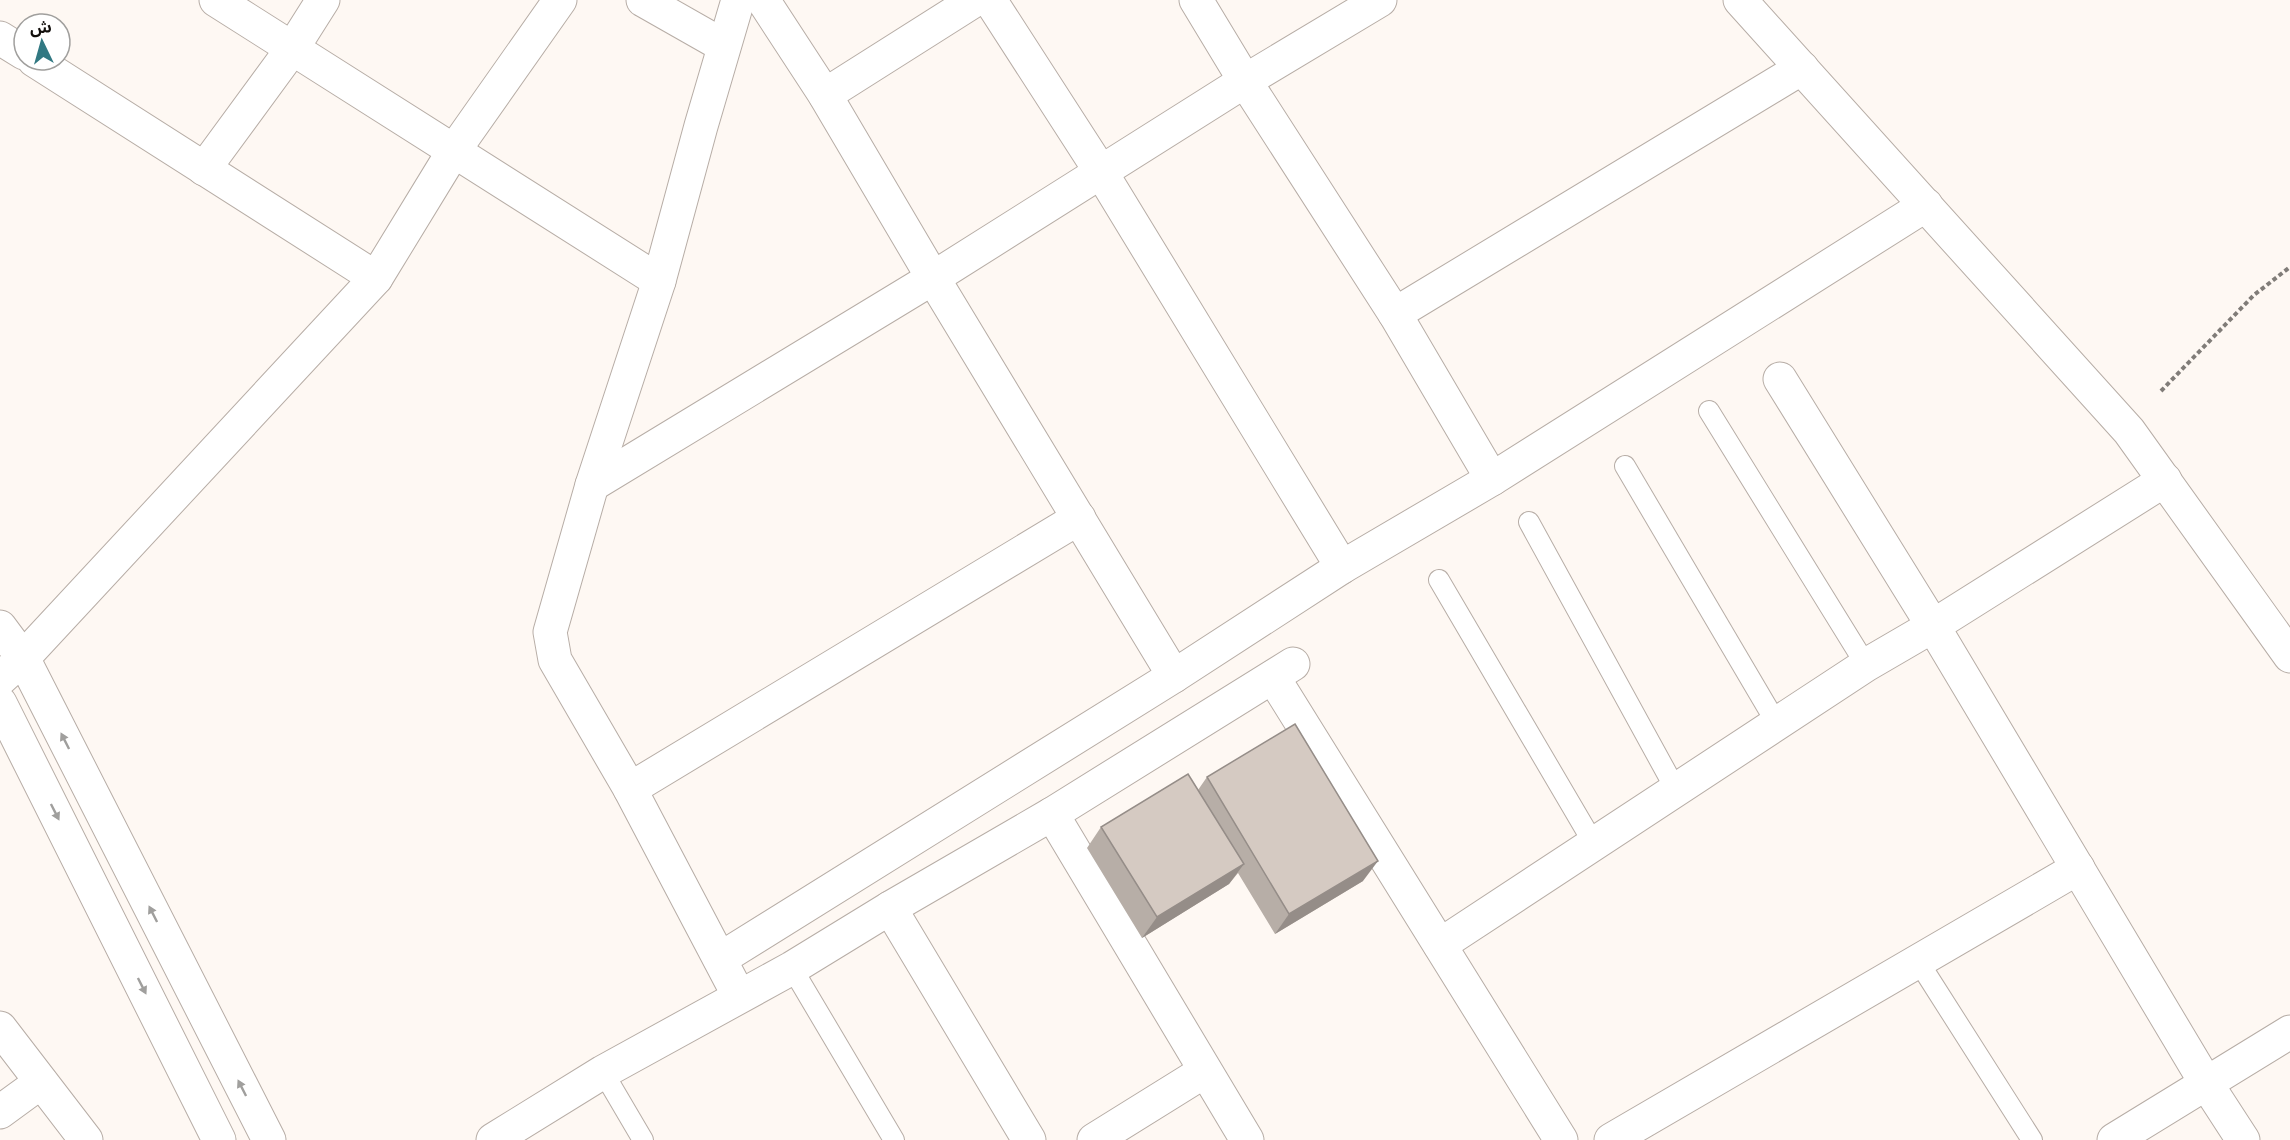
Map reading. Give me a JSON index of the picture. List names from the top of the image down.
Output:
{
  "north": "top"
}
